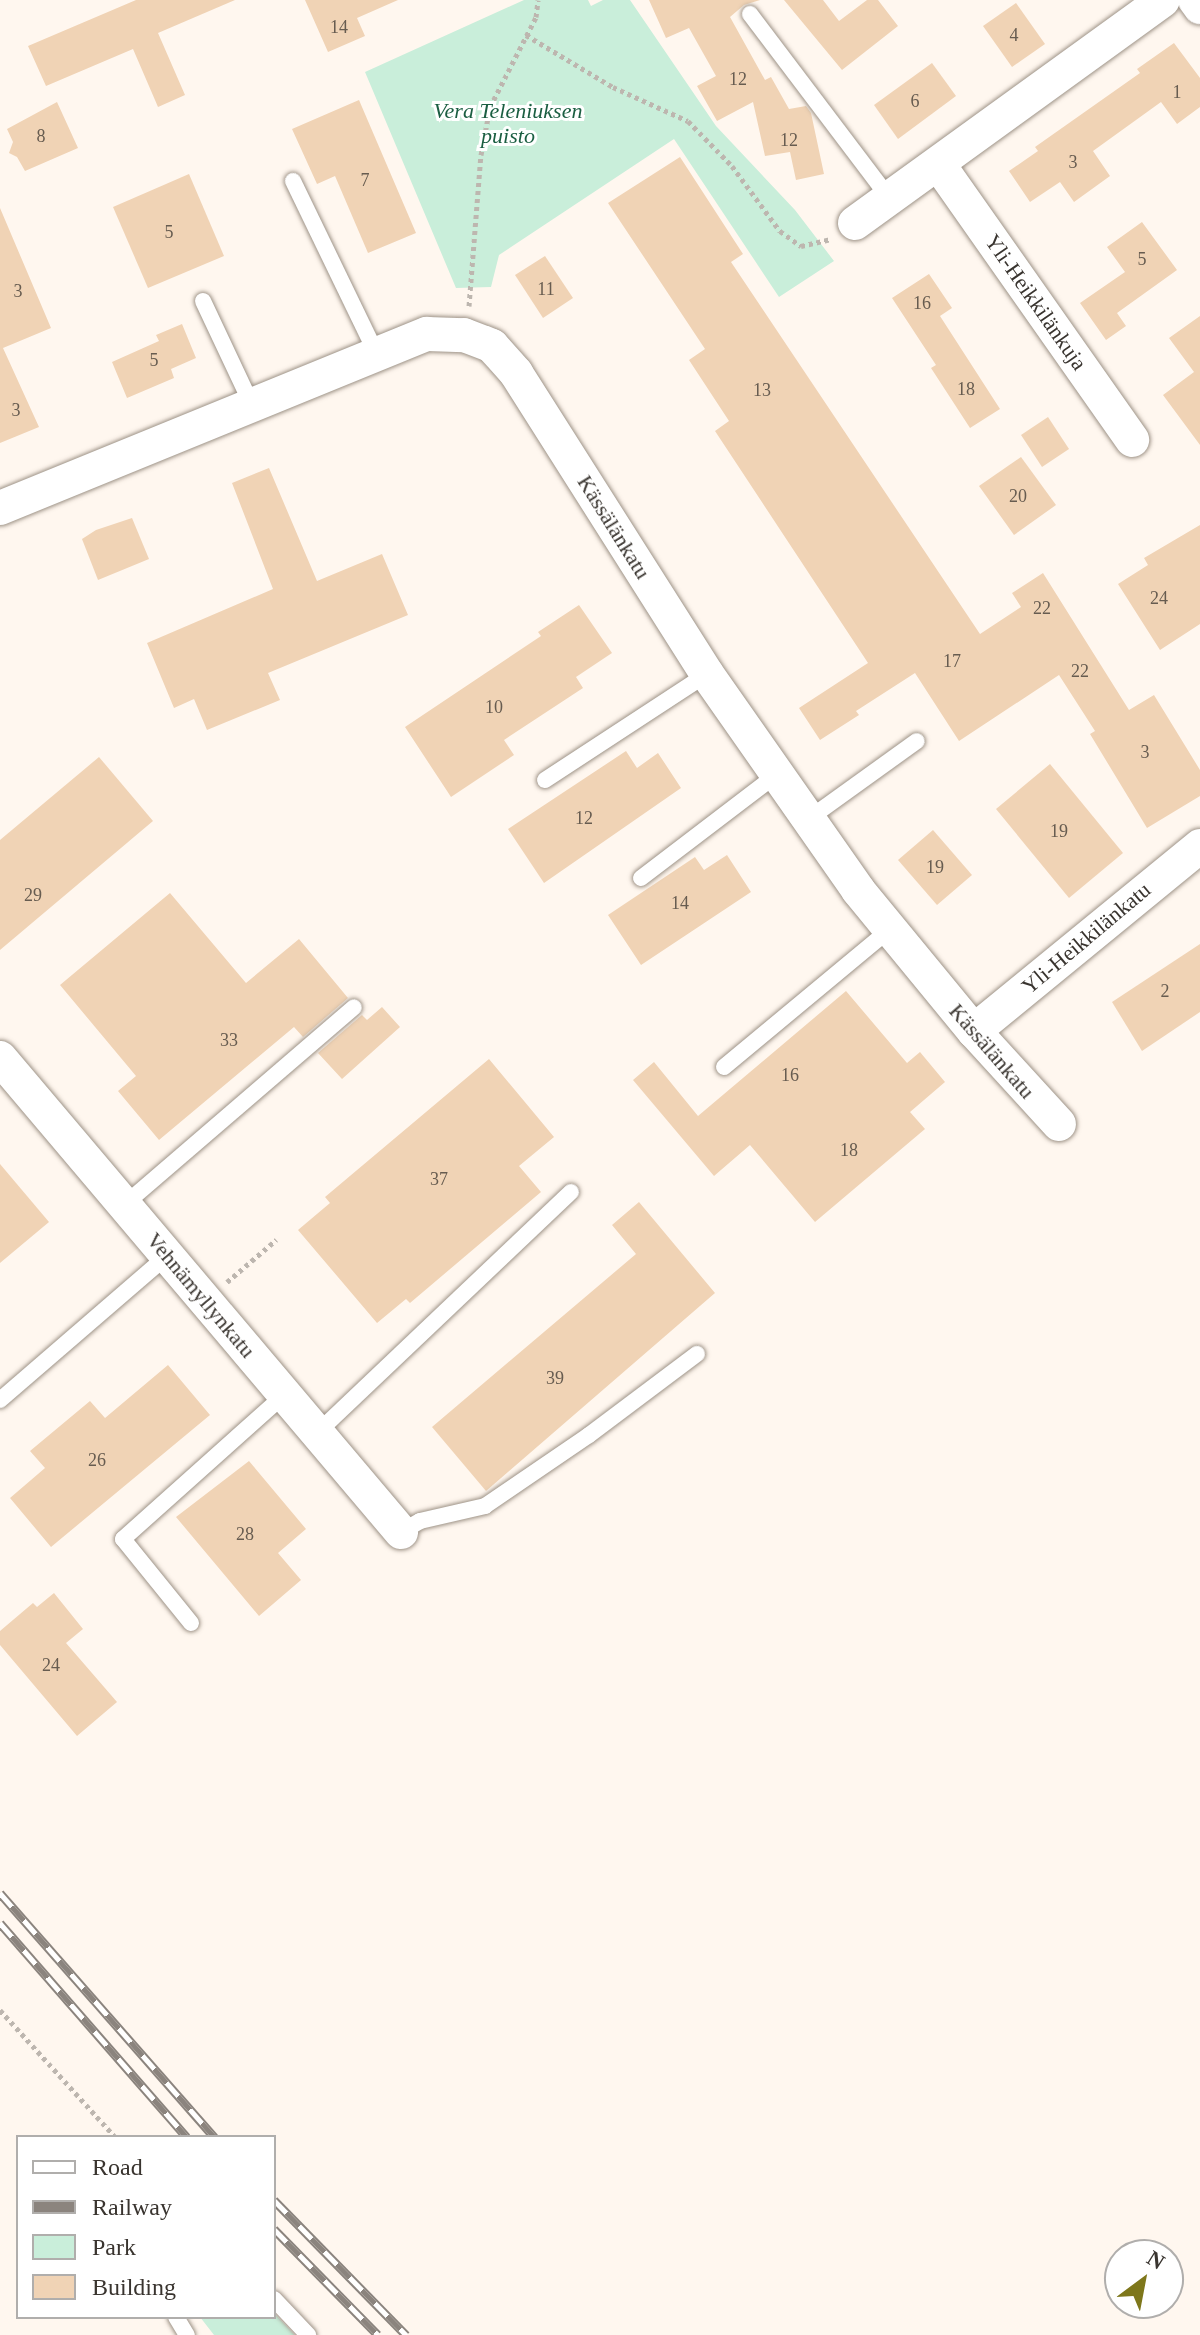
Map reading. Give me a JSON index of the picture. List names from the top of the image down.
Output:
{
  "streets": {
    "street": [
      "Yli-Heikkilänkuja",
      "Kässälänkatu",
      "Yli-Heikkilänkatu",
      "Vehnämyllynkatu"
    ]
  },
  "crossings": [
    ["Kässälänkatu", "Yli-Heikkilänkatu"]
  ],
  "parks": ["Vera Teleniuksen puisto"],
  "house_numbers": [
    "14",
    "4",
    "12",
    "1",
    "6",
    "8",
    "12",
    "3",
    "7",
    "5",
    "5",
    "11",
    "3",
    "16",
    "5",
    "18",
    "13",
    "3",
    "20",
    "24",
    "22",
    "17",
    "22",
    "10",
    "3",
    "12",
    "19",
    "19",
    "29",
    "14",
    "2",
    "33",
    "16",
    "18",
    "37",
    "39",
    "26",
    "28",
    "24"
  ],
  "legend": [
    "Road",
    "Railway",
    "Park",
    "Building"
  ],
  "north": "top right"
}
